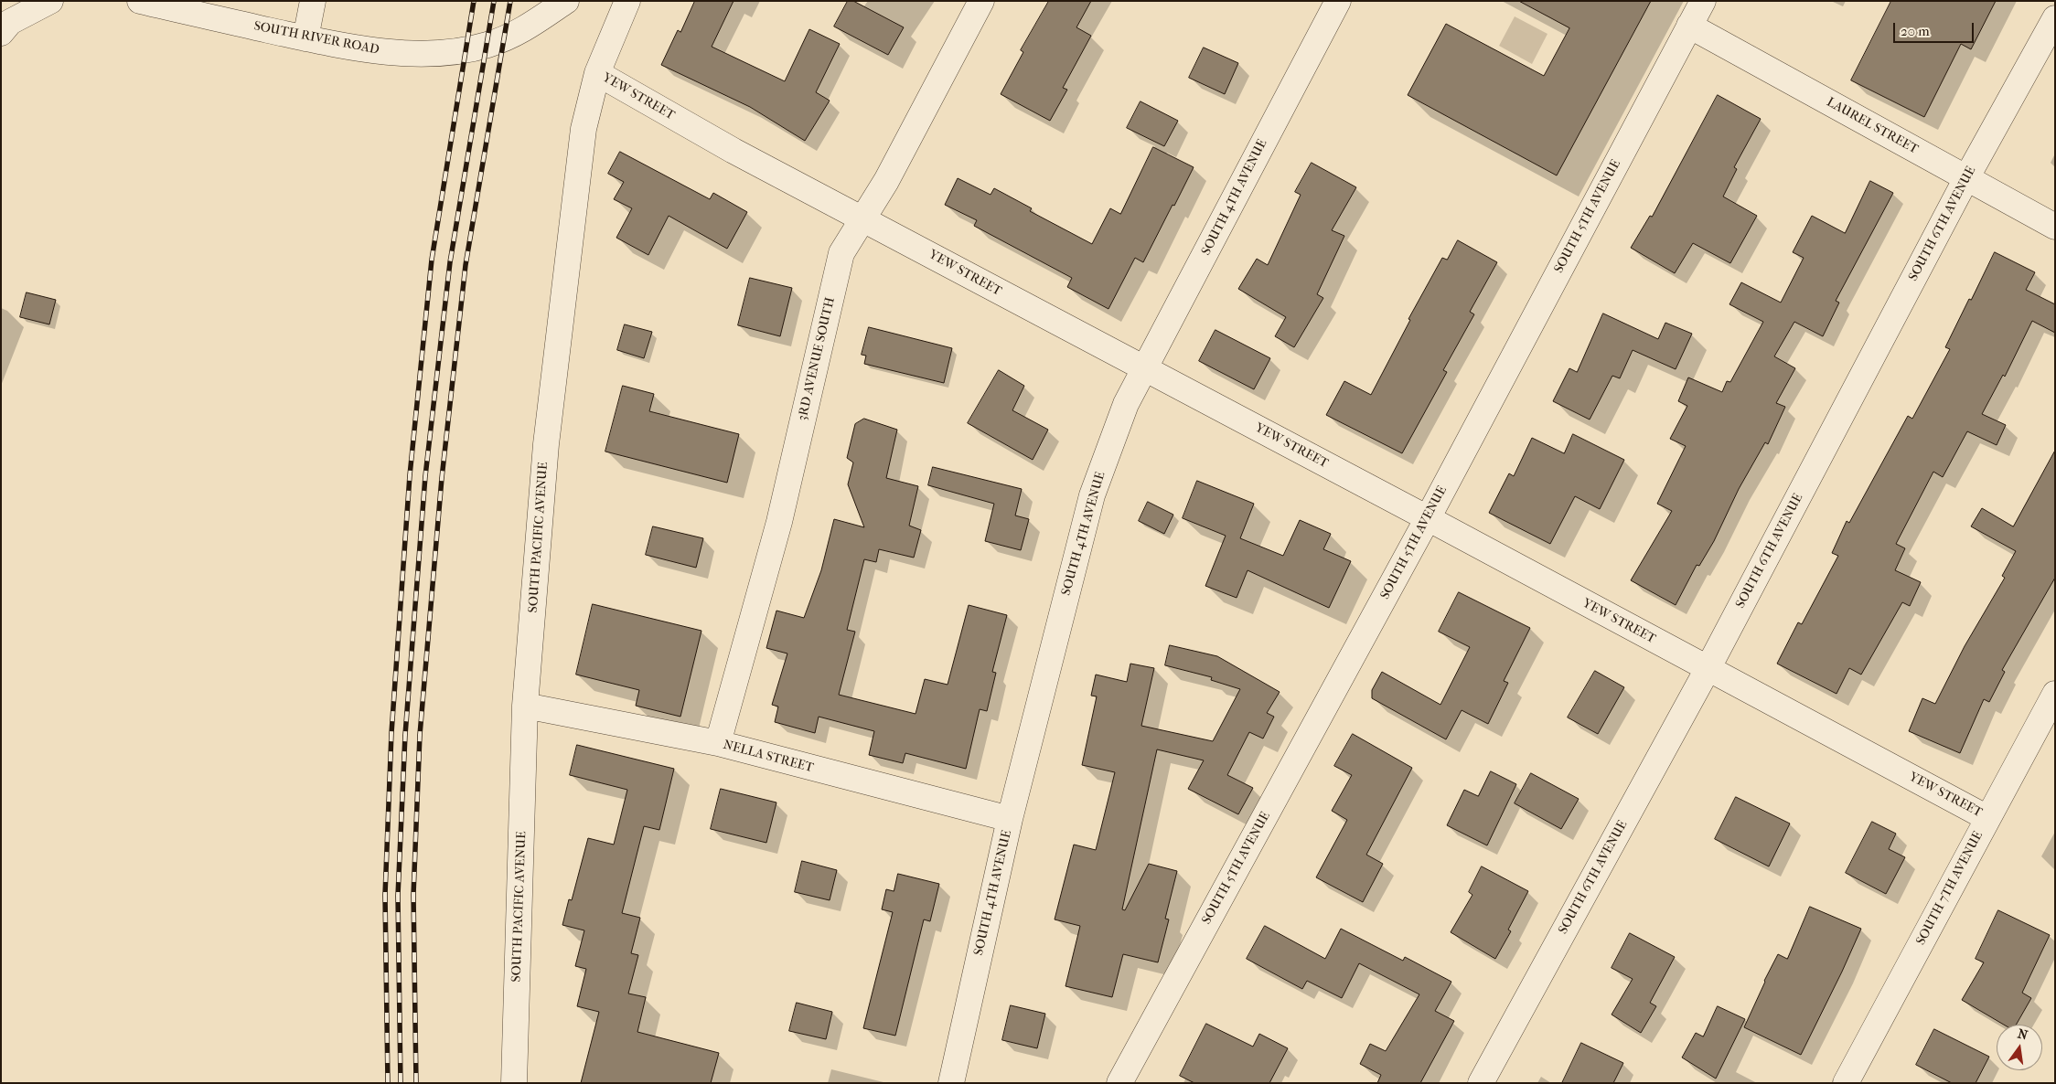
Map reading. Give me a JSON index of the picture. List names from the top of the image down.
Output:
{
  "streets": {
    "street": [
      "SOUTH RIVER ROAD",
      "YEW STREET",
      "LAUREL STREET",
      "SOUTH 4TH AVENUE",
      "SOUTH 5TH AVENUE",
      "SOUTH 6TH AVENUE",
      "3RD AVENUE SOUTH",
      "SOUTH PACIFIC AVENUE",
      "NELLA STREET",
      "SOUTH 7TH AVENUE"
    ]
  },
  "crossings": [
    ["YEW STREET", "SOUTH 4TH AVENUE"],
    ["YEW STREET", "SOUTH 5TH AVENUE"],
    ["YEW STREET", "SOUTH 6TH AVENUE"],
    ["YEW STREET", "3RD AVENUE SOUTH"],
    ["YEW STREET", "SOUTH PACIFIC AVENUE"],
    ["YEW STREET", "SOUTH 7TH AVENUE"],
    ["LAUREL STREET", "SOUTH 5TH AVENUE"],
    ["LAUREL STREET", "SOUTH 6TH AVENUE"],
    ["SOUTH 4TH AVENUE", "NELLA STREET"],
    ["3RD AVENUE SOUTH", "NELLA STREET"],
    ["SOUTH PACIFIC AVENUE", "NELLA STREET"]
  ],
  "scale_bar": "20 m",
  "north": "top"
}
